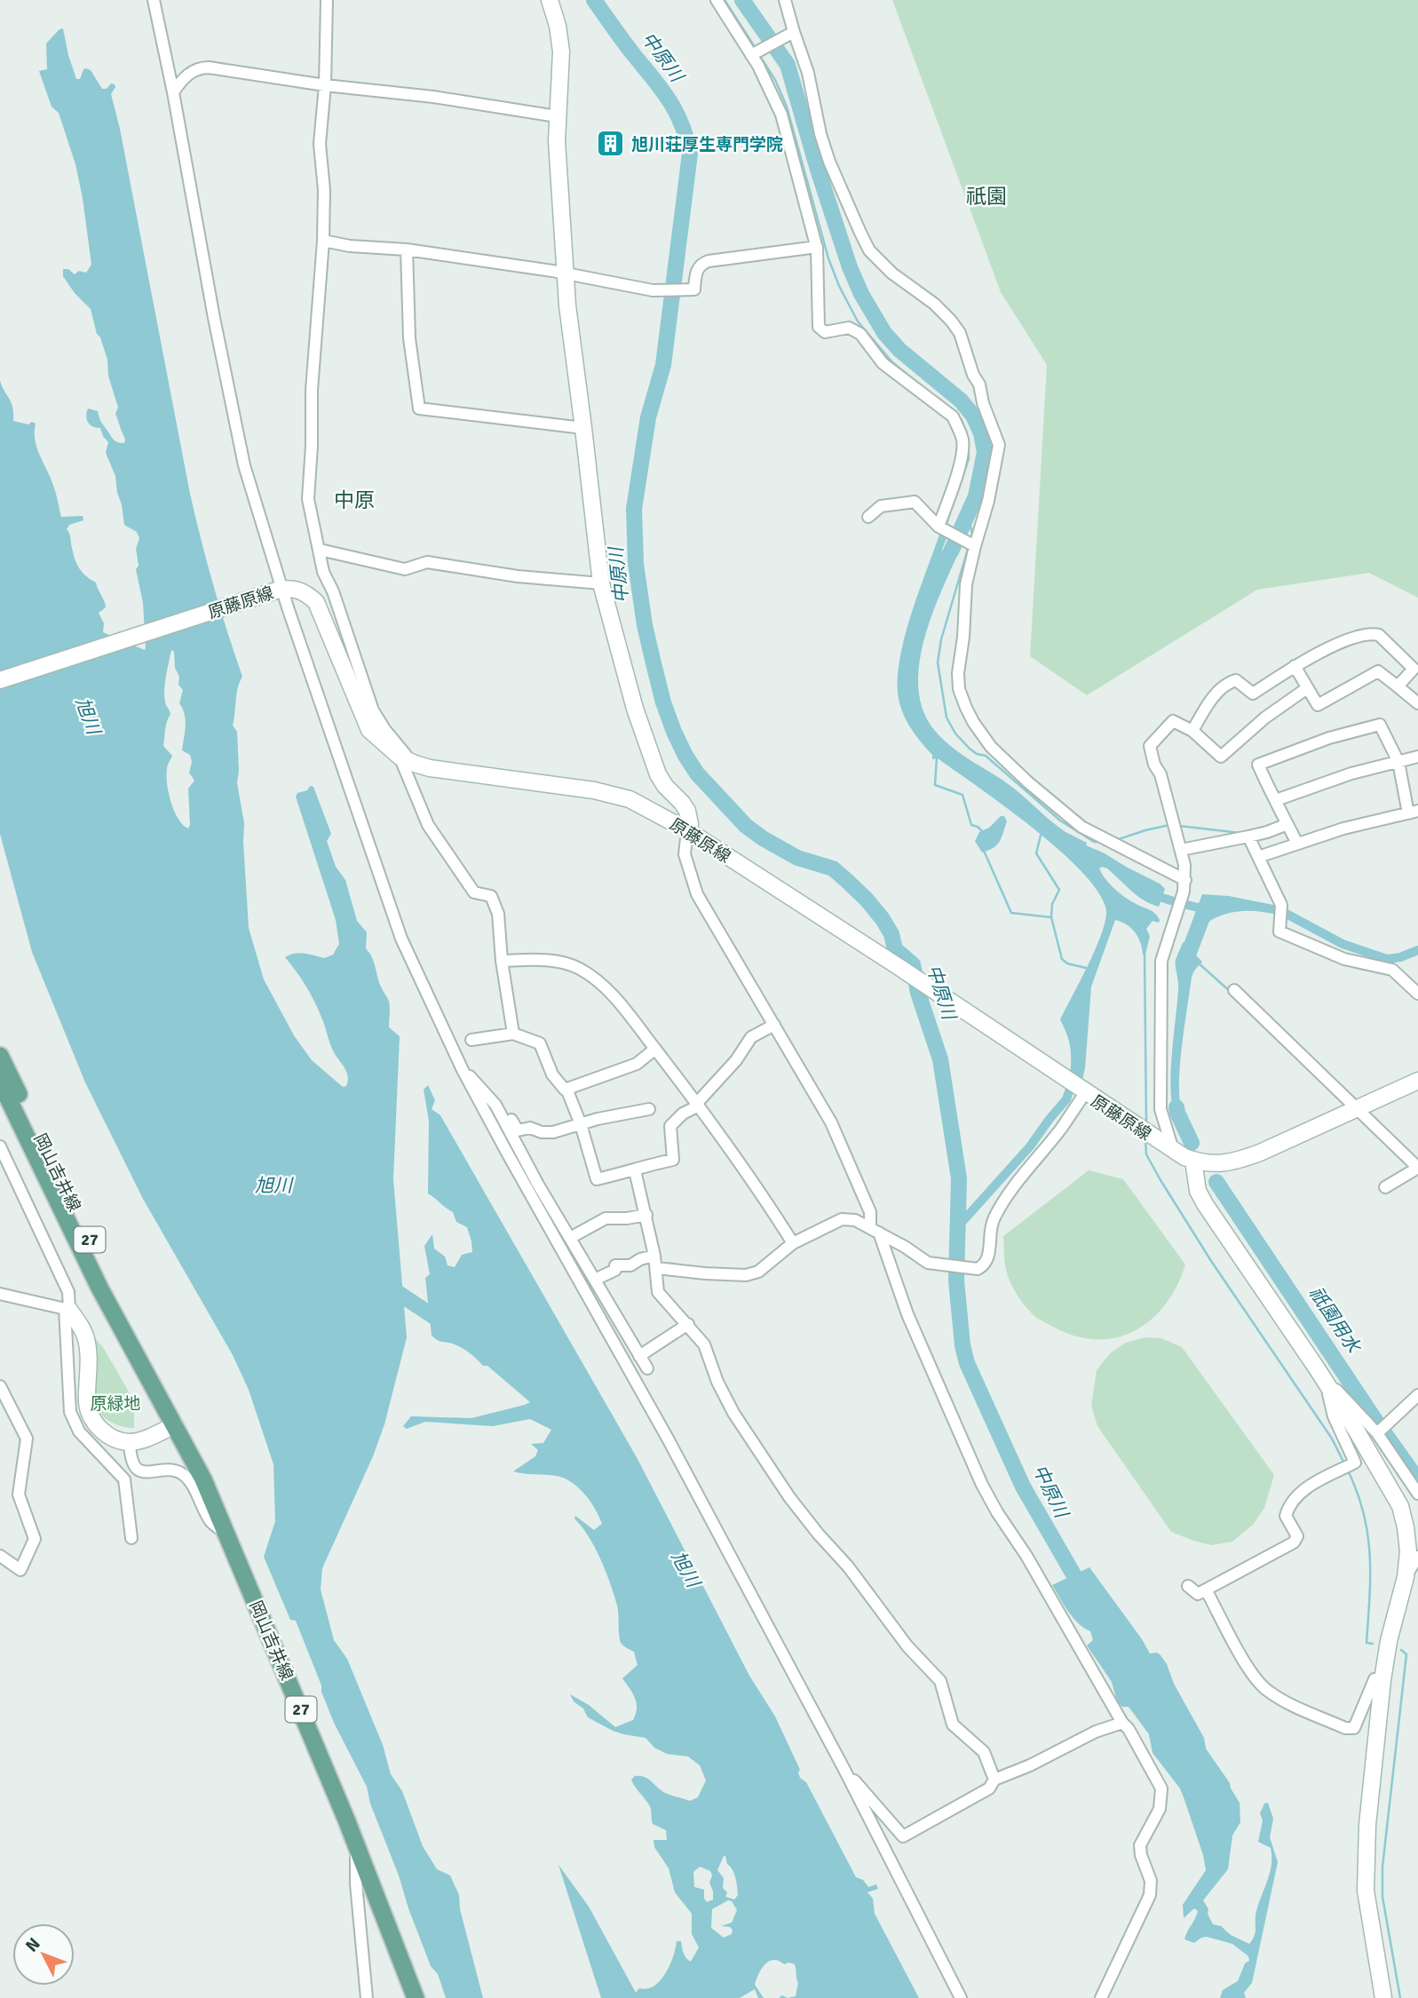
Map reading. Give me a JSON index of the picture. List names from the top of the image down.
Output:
{
  "streets": {
    "main road": ["岡山吉井線", "27"],
    "street": ["原藤原線"]
  },
  "districts": ["祇園", "中原"],
  "water": ["中原川", "旭川", "祇園用水"],
  "parks": ["原緑地"],
  "places": {
    "building": ["旭川荘厚生専門学院"]
  },
  "north": "top left"
}
